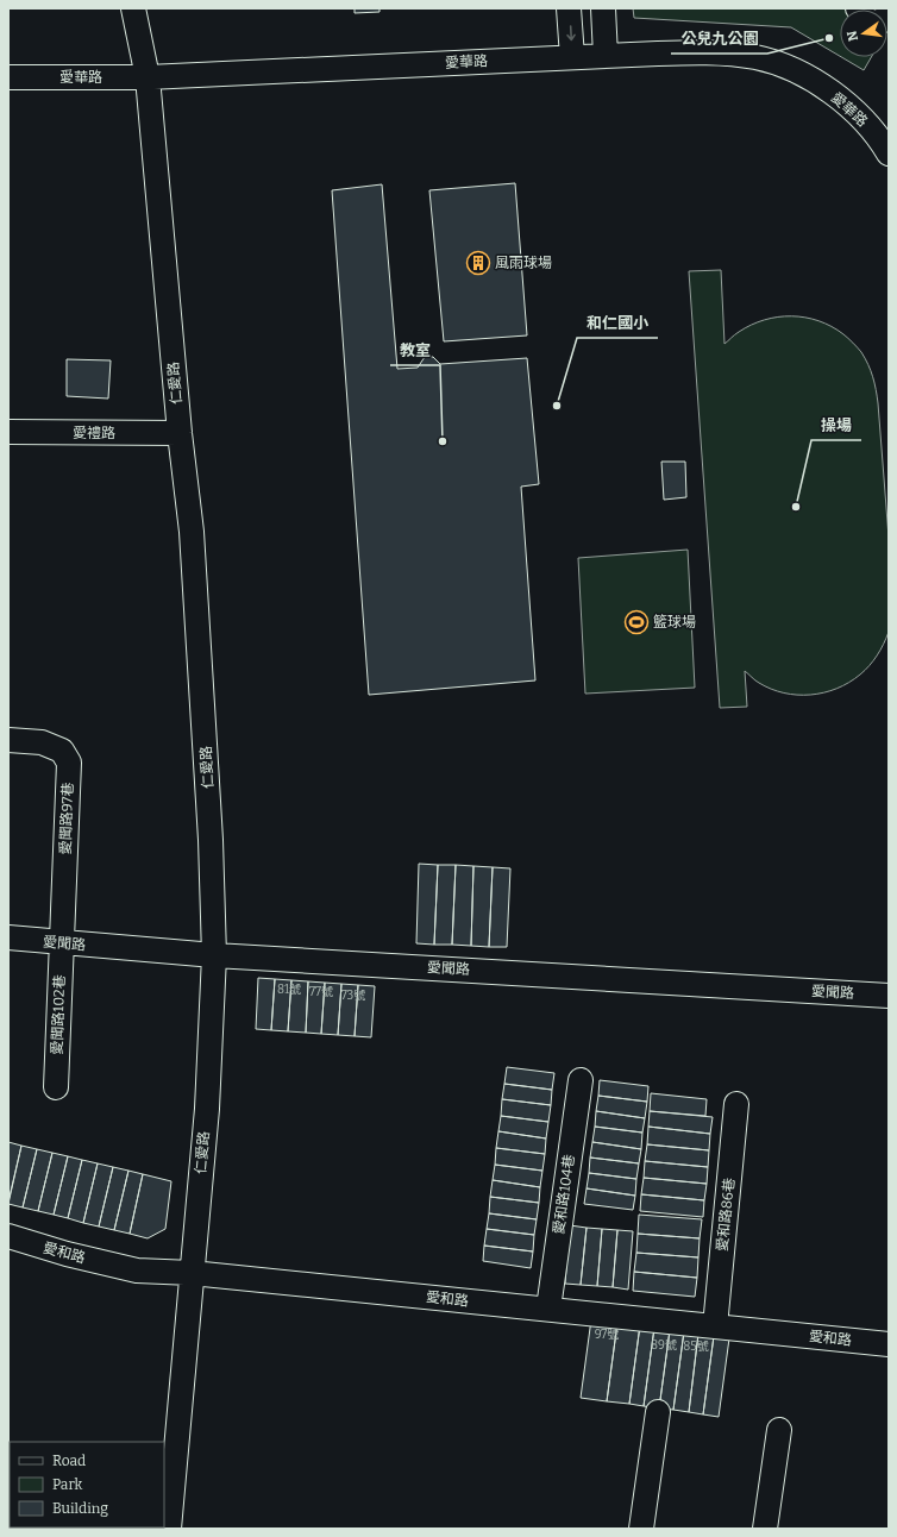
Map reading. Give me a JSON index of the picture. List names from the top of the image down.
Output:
{
  "streets": {
    "street": [
      "愛華路",
      "仁愛路",
      "愛禮路",
      "愛聞路97巷",
      "愛聞路",
      "愛聞路102巷",
      "愛和路104巷",
      "愛和路86巷",
      "愛和路"
    ]
  },
  "crossings": [
    ["愛華路", "仁愛路"],
    ["仁愛路", "愛禮路"],
    ["仁愛路", "愛聞路"],
    ["仁愛路", "愛和路"],
    ["愛聞路97巷", "愛聞路"],
    ["愛聞路97巷", "愛聞路102巷"],
    ["愛聞路", "愛聞路102巷"],
    ["愛和路104巷", "愛和路"],
    ["愛和路86巷", "愛和路"]
  ],
  "places": {
    "other": [
      "公兒九公園",
      "和仁國小",
      "教室",
      "操場"
    ],
    "building": ["風雨球場"],
    "sports": ["籃球場"]
  },
  "house_numbers": [
    "81號",
    "77號",
    "73號",
    "97號",
    "89號",
    "85號"
  ],
  "legend": ["Road", "Park", "Building"],
  "north": "left"
}
